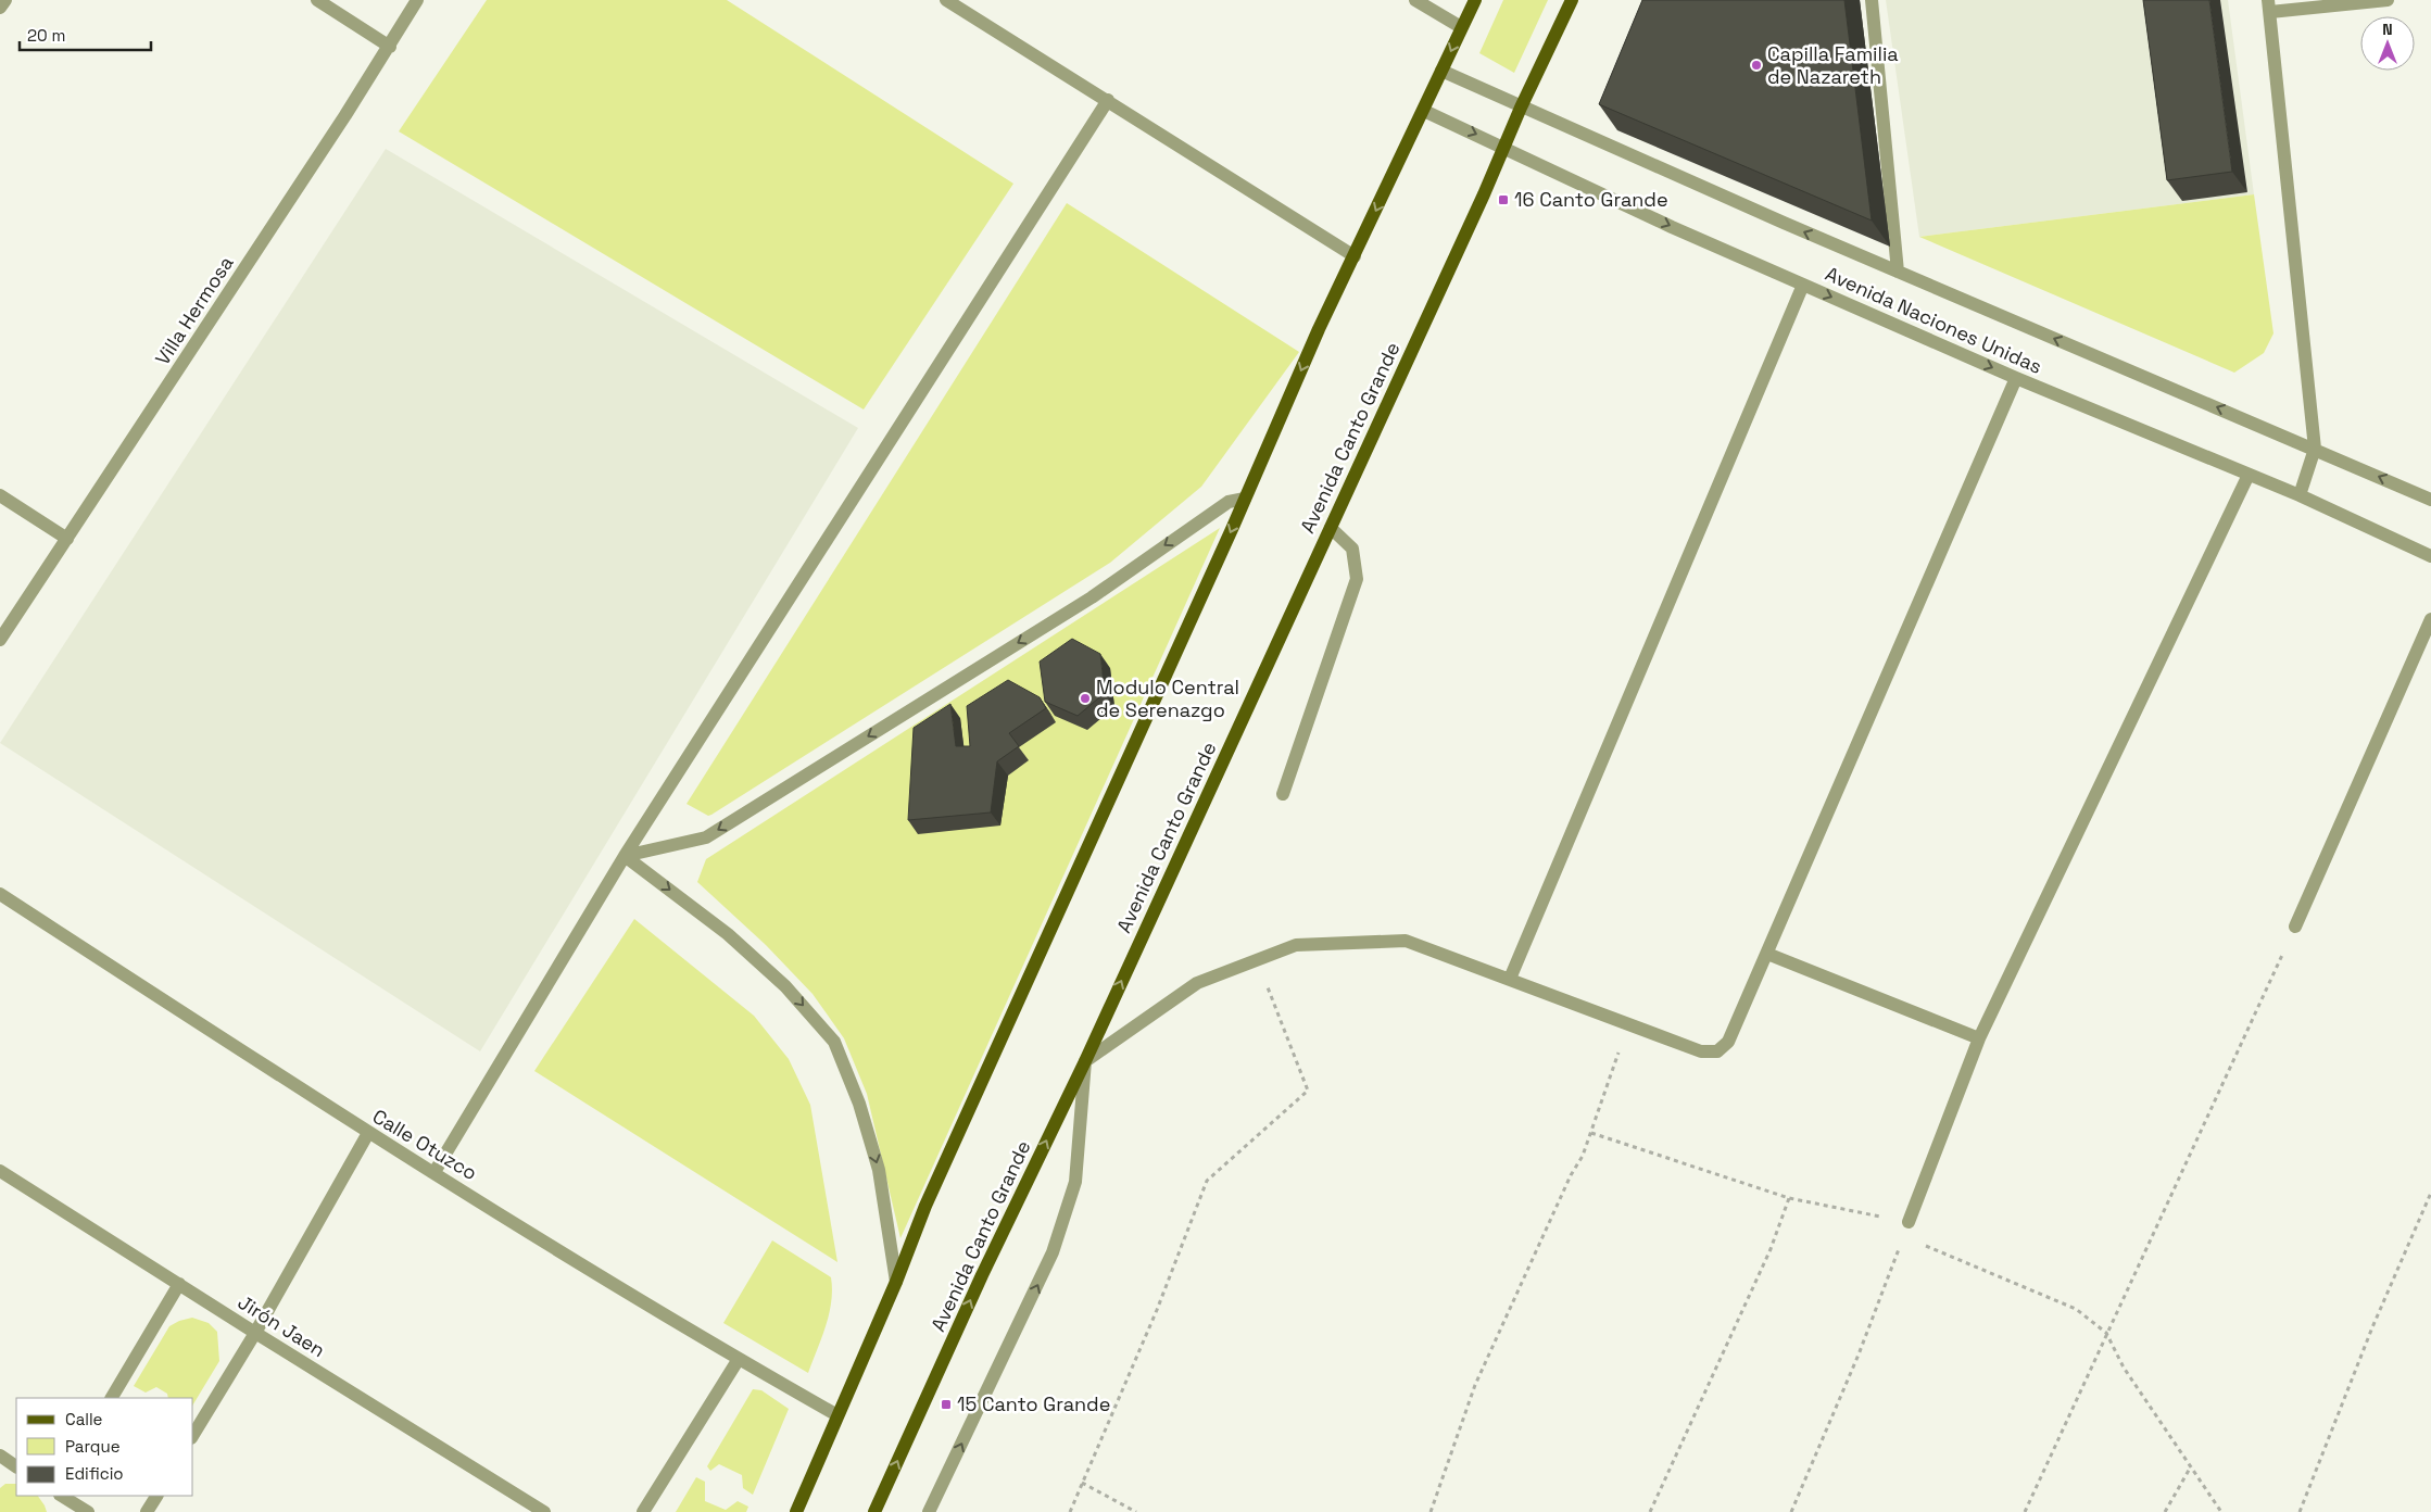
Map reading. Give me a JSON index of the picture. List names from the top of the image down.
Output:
{
  "streets": {
    "main road": ["Avenida Canto Grande"],
    "street": [
      "Villa Hermosa",
      "Avenida Naciones Unidas",
      "Calle Otuzco",
      "Jirón Jaen"
    ]
  },
  "crossings": [
    ["Avenida Naciones Unidas", "Avenida Canto Grande"]
  ],
  "places": {
    "other": ["Capilla Familia de Nazareth", "Modulo Central de Serenazgo"],
    "transit": ["16 Canto Grande", "15 Canto Grande"]
  },
  "legend": ["Calle", "Parque", "Edificio"],
  "scale_bar": "20 m",
  "north": "top"
}
